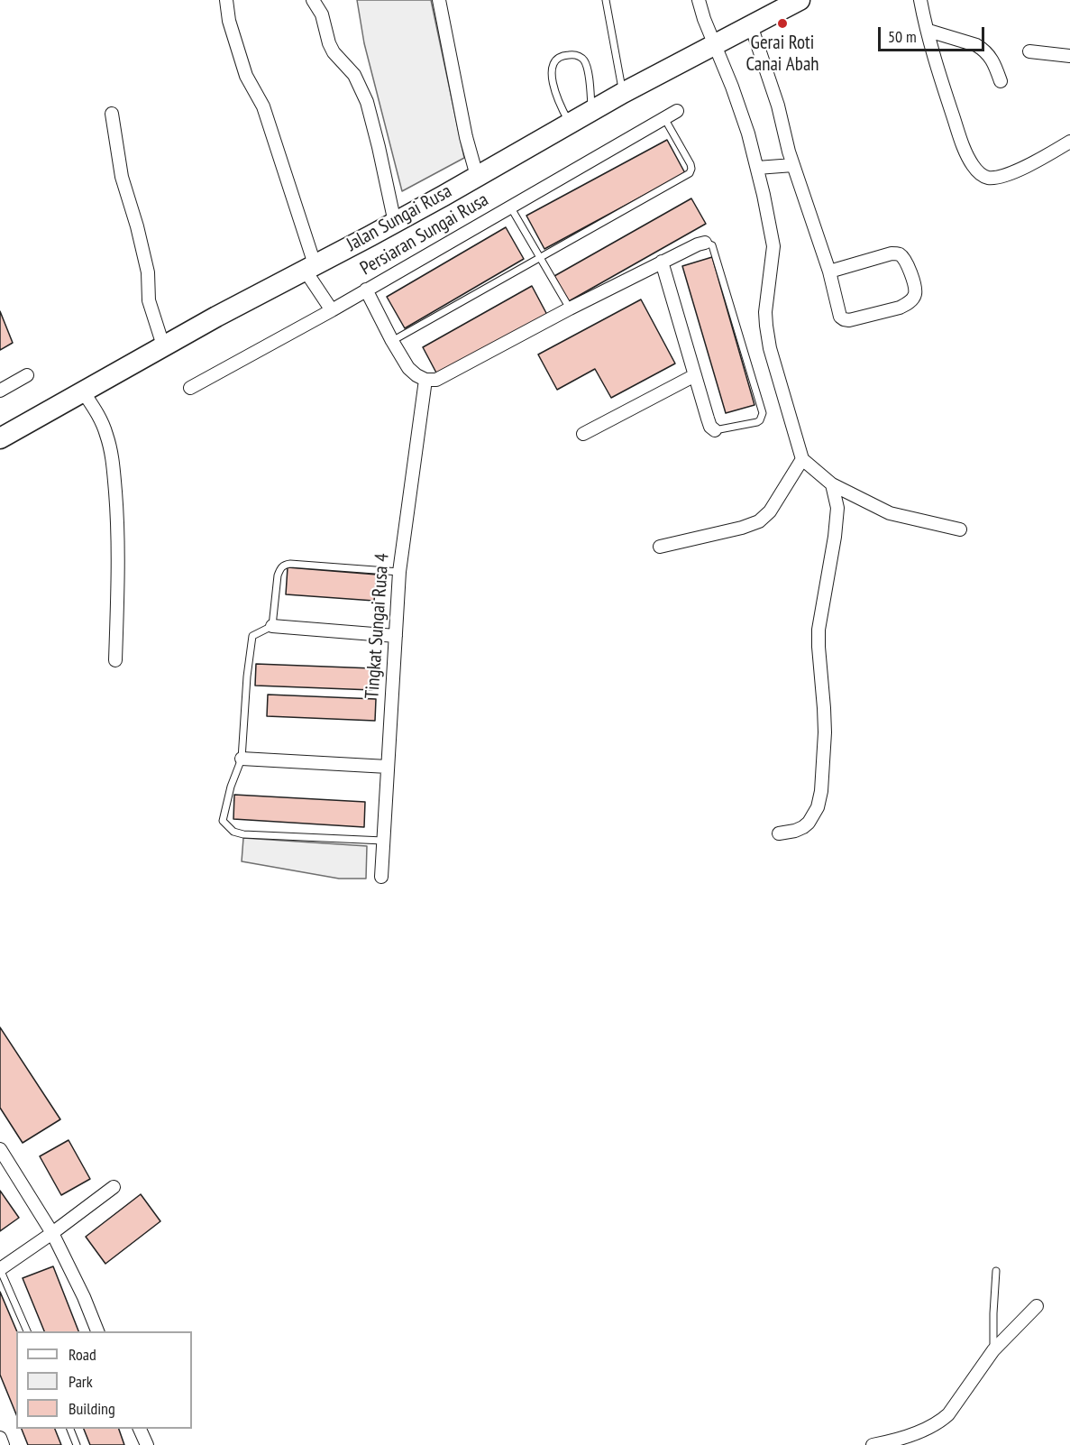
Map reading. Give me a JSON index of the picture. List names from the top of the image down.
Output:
{
  "streets": {
    "main road": ["Jalan Sungai Rusa"],
    "street": ["Persiaran Sungai Rusa", "Tingkat Sungai Rusa 4"]
  },
  "places": ["Gerai Roti Canai Abah"],
  "legend": ["Road", "Park", "Building"],
  "scale_bar": "50 m"
}
